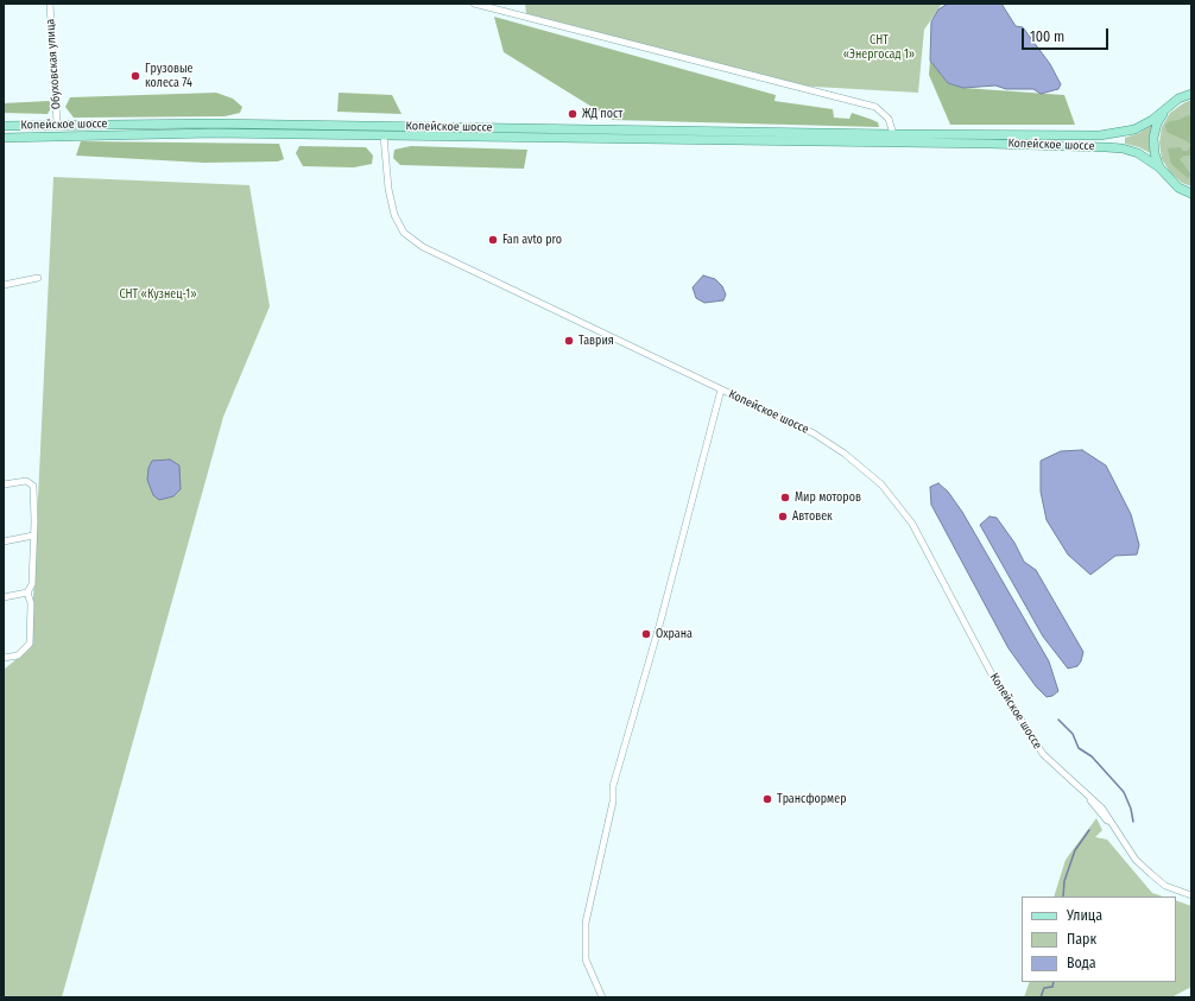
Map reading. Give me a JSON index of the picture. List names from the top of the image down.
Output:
{
  "streets": {
    "main road": ["Копейское шоссе"],
    "street": ["Обуховская улица"]
  },
  "crossings": [
    ["Обуховская улица", "Копейское шоссе"]
  ],
  "parks": ["СНТ «Энергосад 1»", "СНТ «Кузнец-1»"],
  "places": [
    "Грузовые колеса 74",
    "ЖД пост",
    "Fan avto pro",
    "Таврия",
    "Мир моторов",
    "Автовек",
    "Охрана",
    "Трансформер"
  ],
  "legend": ["Улица", "Парк", "Вода"],
  "scale_bar": "100 m"
}
